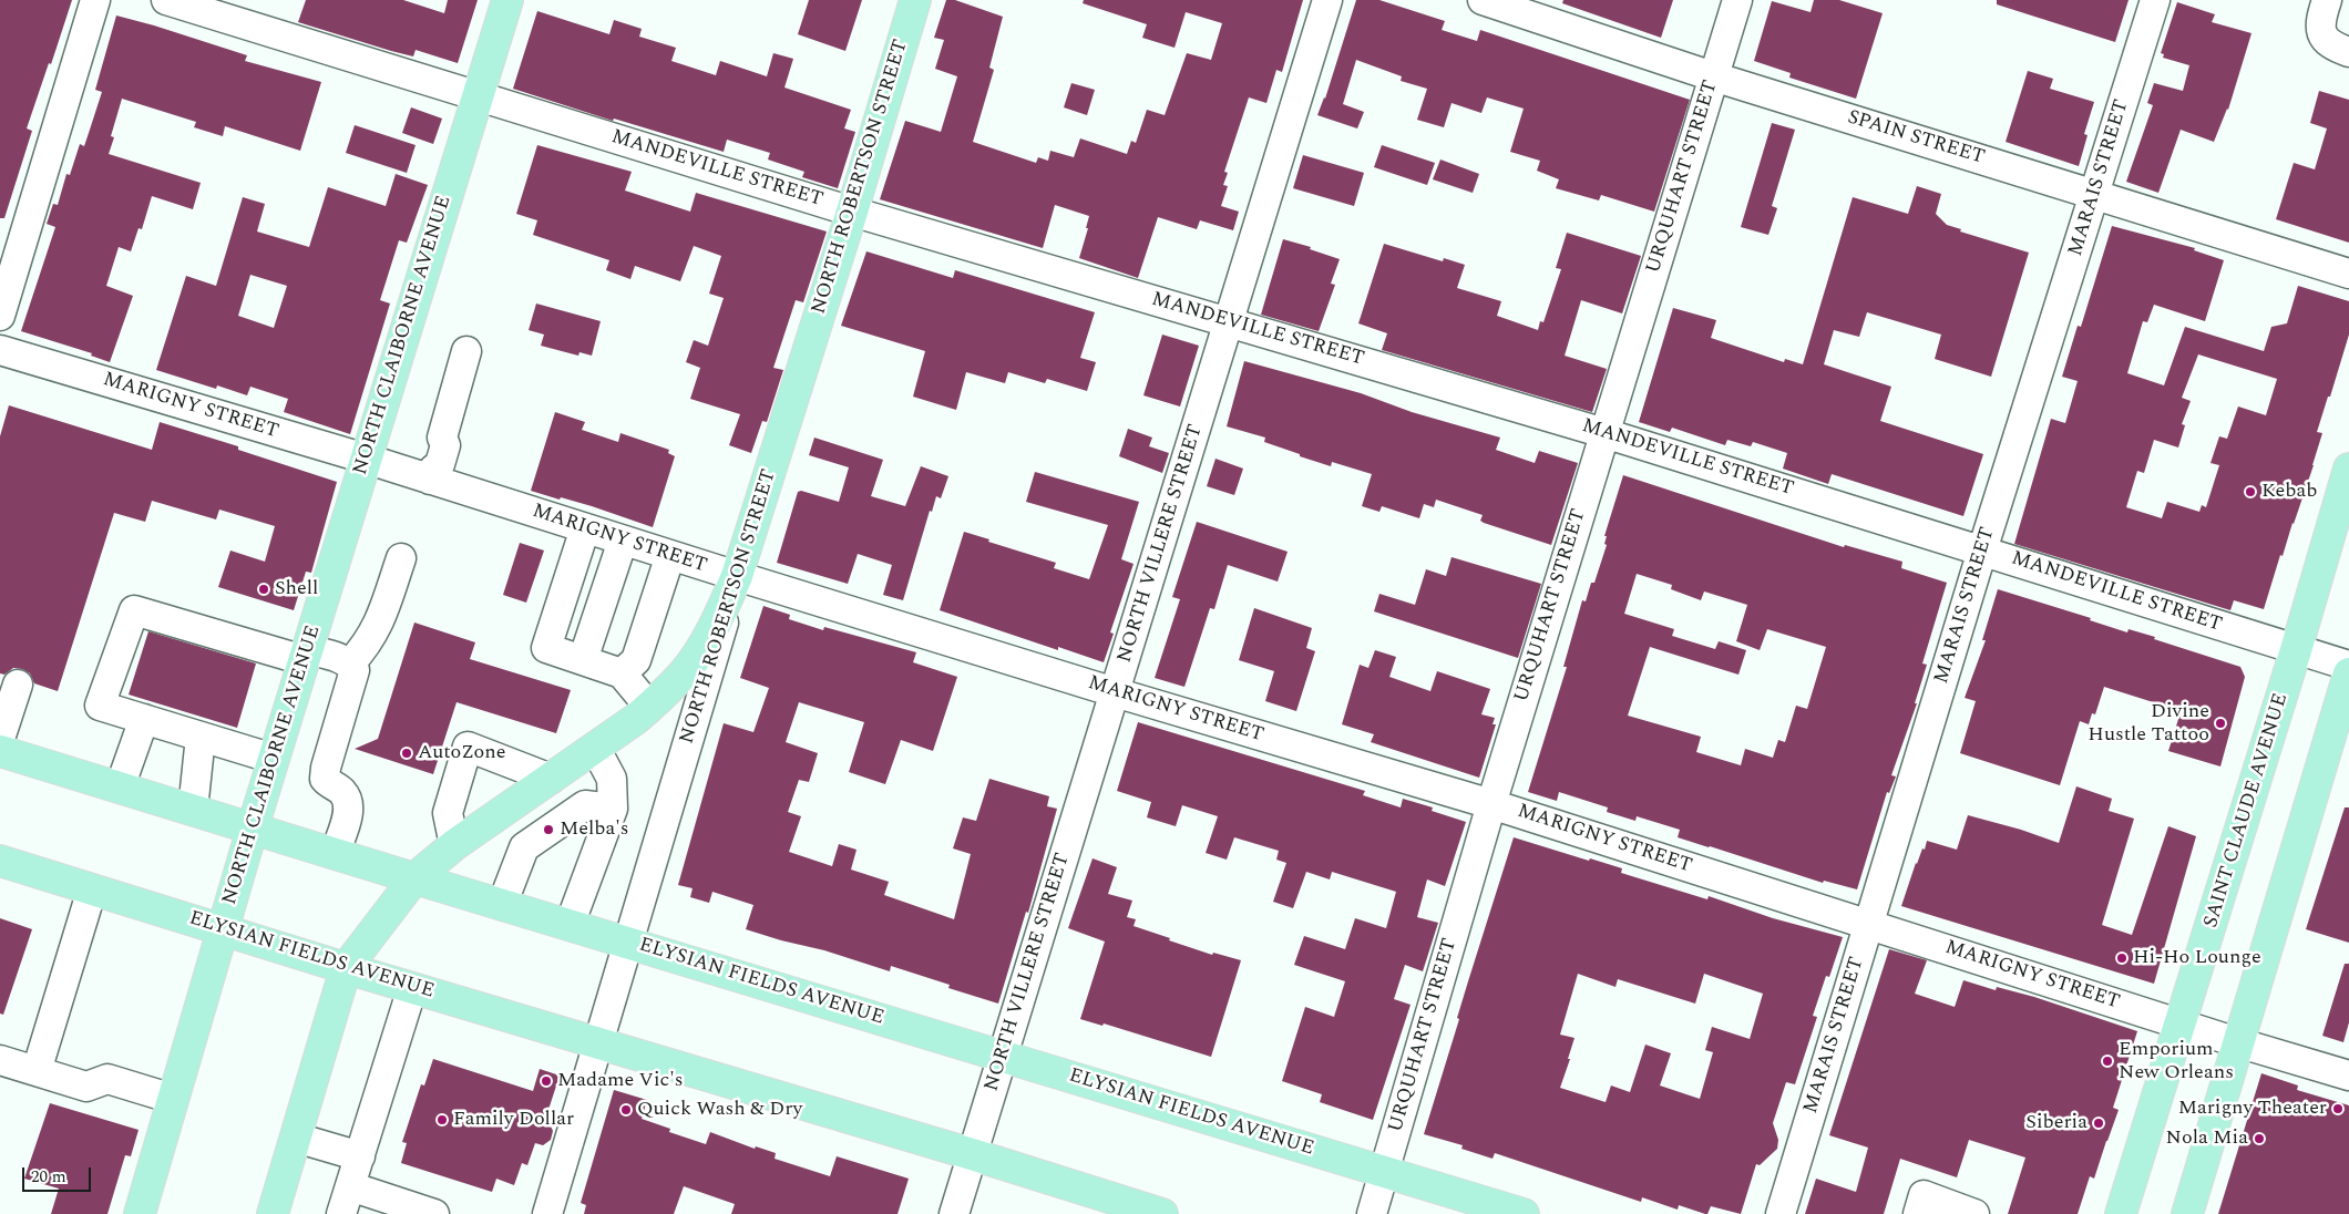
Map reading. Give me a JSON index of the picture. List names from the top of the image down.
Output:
{
  "streets": {
    "main road": [
      "NORTH ROBERTSON STREET",
      "NORTH CLAIBORNE AVENUE",
      "SAINT CLAUDE AVENUE",
      "ELYSIAN FIELDS AVENUE"
    ],
    "street": [
      "SPAIN STREET",
      "MANDEVILLE STREET",
      "URQUHART STREET",
      "MARAIS STREET",
      "MARIGNY STREET",
      "NORTH VILLERE STREET"
    ]
  },
  "crossings": [
    ["SPAIN STREET", "URQUHART STREET"],
    ["SPAIN STREET", "MARAIS STREET"],
    ["MANDEVILLE STREET", "NORTH ROBERTSON STREET"],
    ["MANDEVILLE STREET", "URQUHART STREET"],
    ["MANDEVILLE STREET", "MARAIS STREET"],
    ["MANDEVILLE STREET", "NORTH CLAIBORNE AVENUE"],
    ["MANDEVILLE STREET", "NORTH VILLERE STREET"],
    ["MANDEVILLE STREET", "SAINT CLAUDE AVENUE"],
    ["NORTH ROBERTSON STREET", "MARIGNY STREET"],
    ["NORTH ROBERTSON STREET", "ELYSIAN FIELDS AVENUE"],
    ["URQUHART STREET", "MARIGNY STREET"],
    ["URQUHART STREET", "ELYSIAN FIELDS AVENUE"],
    ["MARAIS STREET", "MARIGNY STREET"],
    ["NORTH CLAIBORNE AVENUE", "MARIGNY STREET"],
    ["NORTH CLAIBORNE AVENUE", "ELYSIAN FIELDS AVENUE"],
    ["MARIGNY STREET", "NORTH VILLERE STREET"],
    ["MARIGNY STREET", "SAINT CLAUDE AVENUE"],
    ["NORTH VILLERE STREET", "ELYSIAN FIELDS AVENUE"]
  ],
  "places": [
    "Kebab",
    "Shell",
    "Divine Hustle Tattoo",
    "AutoZone",
    "Melba's",
    "Hi-Ho Lounge",
    "Emporium New Orleans",
    "Madame Vic's",
    "Marigny Theater",
    "Quick Wash & Dry",
    "Family Dollar",
    "Siberia",
    "Nola Mia"
  ],
  "scale_bar": "20 m"
}
